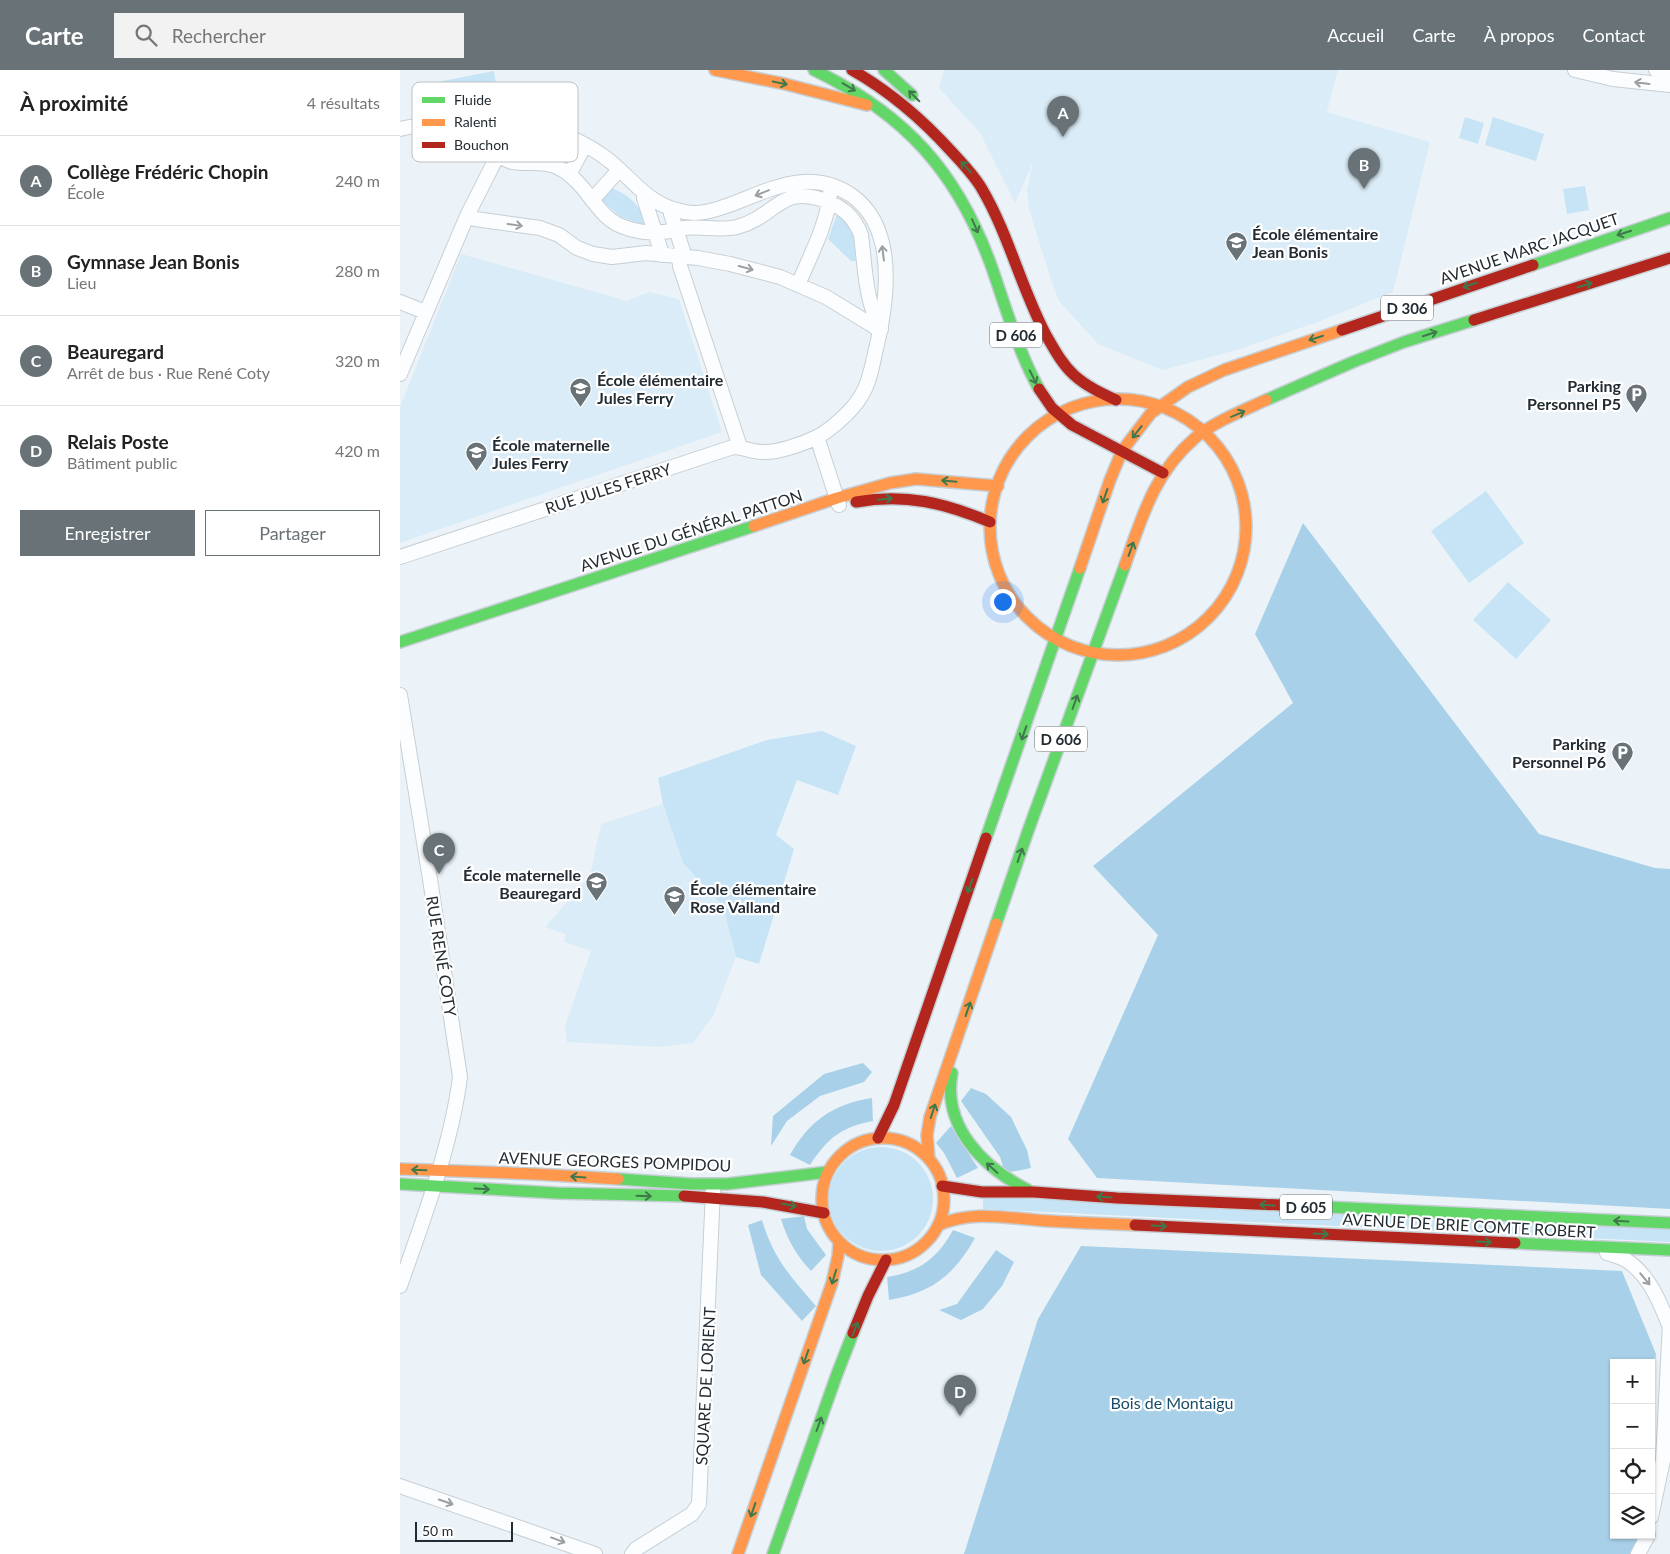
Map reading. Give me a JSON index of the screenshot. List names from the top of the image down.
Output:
{
  "streets": {
    "main road": [
      "AVENUE MARC JACQUET",
      "D 306",
      "D 606",
      "AVENUE DU GÉNÉRAL PATTON",
      "AVENUE GEORGES POMPIDOU",
      "D 605",
      "AVENUE DE BRIE COMTE ROBERT"
    ],
    "street": ["RUE JULES FERRY", "RUE RENÉ COTY", "SQUARE DE LORIENT"]
  },
  "crossings": [
    ["AVENUE MARC JACQUET", "D 606"],
    ["D 306", "D 606"],
    ["D 606", "AVENUE GEORGES POMPIDOU"],
    ["D 606", "AVENUE DE BRIE COMTE ROBERT"],
    ["RUE RENÉ COTY", "AVENUE GEORGES POMPIDOU"],
    ["AVENUE GEORGES POMPIDOU", "AVENUE DE BRIE COMTE ROBERT"],
    ["AVENUE GEORGES POMPIDOU", "SQUARE DE LORIENT"]
  ],
  "parks": ["Bois de Montaigu"],
  "places": {
    "school or university": [
      "École élémentaire Jean Bonis",
      "École élémentaire Jules Ferry",
      "École maternelle Jules Ferry",
      "École maternelle Beauregard",
      "École élémentaire Rose Valland"
    ],
    "parking": ["Parking Personnel P5", "Parking Personnel P6"]
  },
  "legend": ["Fluide", "Ralenti", "Bouchon"],
  "scale_bar": "50 m",
  "page": {
    "header": "Carte",
    "search": "Rechercher",
    "nav": [
      "Accueil",
      "Carte",
      "À propos",
      "Contact"
    ],
    "heading": ["À proximité", "4 résultats"],
    "pins": [
      "A",
      "B",
      "C",
      "D"
    ],
    "list": [
      {
        "mark": "A",
        "name": "Collège Frédéric Chopin",
        "note": "École",
        "value": "240 m"
      },
      {
        "mark": "B",
        "name": "Gymnase Jean Bonis",
        "note": "Lieu",
        "value": "280 m"
      },
      {
        "mark": "C",
        "name": "Beauregard",
        "note": "Arrêt de bus · Rue René Coty",
        "value": "320 m"
      },
      {
        "mark": "D",
        "name": "Relais Poste",
        "note": "Bâtiment public",
        "value": "420 m"
      }
    ],
    "buttons": ["Enregistrer", "Partager"],
    "map_buttons": ["+", "−"],
    "scale": "50 m"
  }
}
